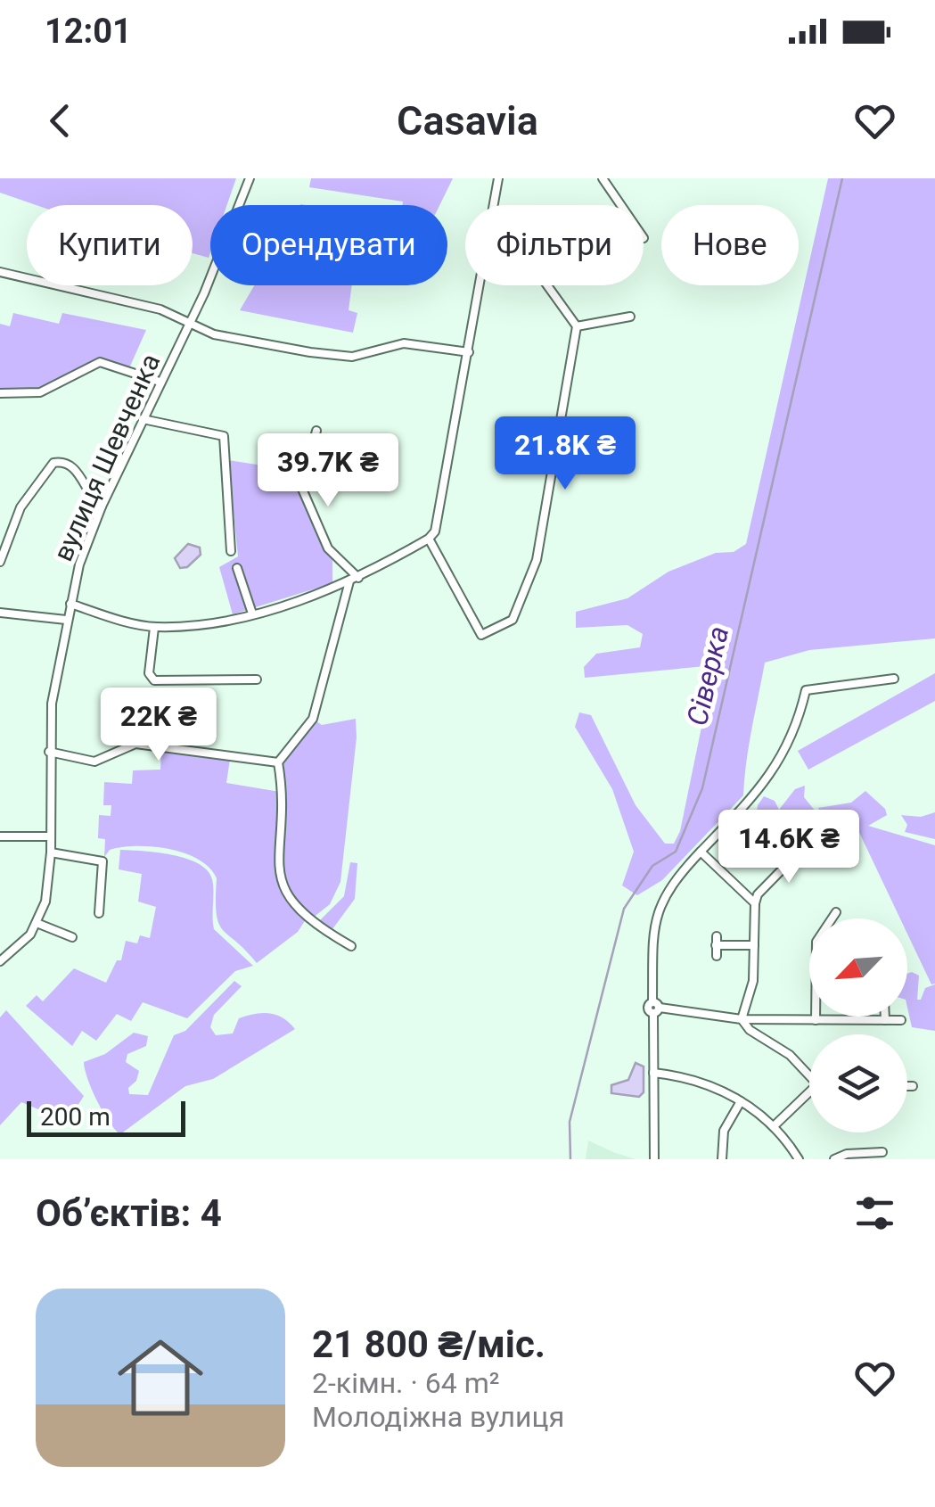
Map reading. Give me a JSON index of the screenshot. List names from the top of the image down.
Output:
{
  "streets": {
    "street": ["вулиця Шевченка"]
  },
  "water": ["Сіверка"],
  "scale_bar": "200 m",
  "north": "bottom left",
  "page": {
    "status": "12:01",
    "header": "Casavia",
    "chip": [
      "Купити",
      "Орендувати",
      "Фільтри",
      "Нове"
    ],
    "price": [
      "21.8K ₴",
      "39.7K ₴",
      "22K ₴",
      "14.6K ₴"
    ],
    "scale": "200 m",
    "heading": "Об’єктів: 4",
    "list": [
      {
        "name": "21 800 ₴/міс.",
        "note": "2-кімн. · 64 m² · Молодіжна вулиця"
      }
    ]
  }
}
